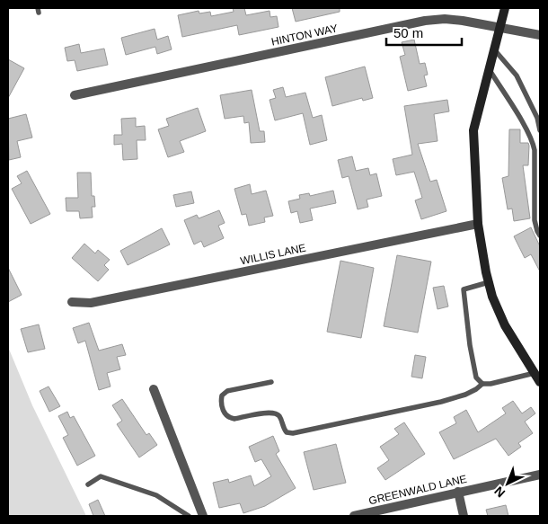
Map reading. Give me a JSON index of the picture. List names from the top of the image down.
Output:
{
  "streets": {
    "street": ["HINTON WAY", "WILLIS LANE", "GREENWALD LANE"]
  },
  "scale_bar": "50 m",
  "north": "bottom left"
}
